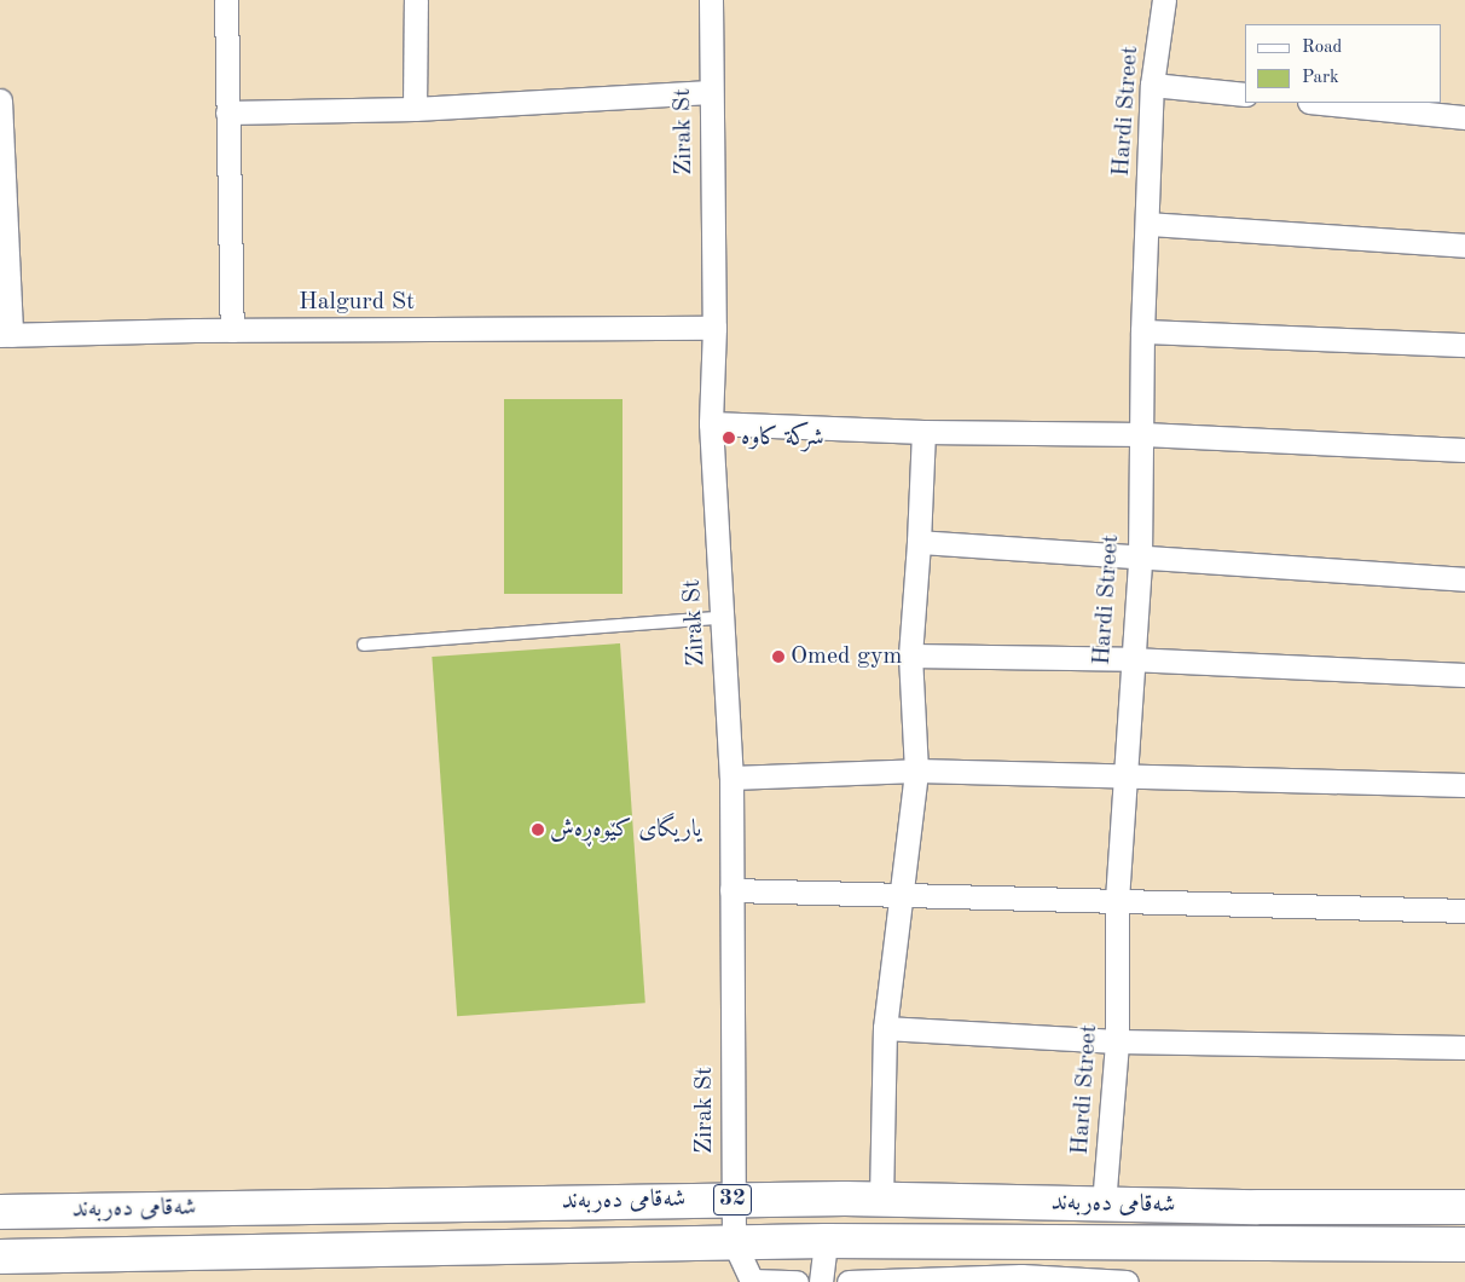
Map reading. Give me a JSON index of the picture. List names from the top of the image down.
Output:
{
  "streets": {
    "highway": ["32", "شەقامی دەربەند"],
    "street": ["Hardi Street", "Zirak St", "Halgurd St"]
  },
  "crossings": [
    ["Hardi Street", "شەقامی دەربەند"],
    ["Zirak St", "Halgurd St"],
    ["Zirak St", "شەقامی دەربەند"]
  ],
  "places": ["شركة كاوه", "Omed gym", "یاریگای کێوەڕەش"],
  "legend": ["Road", "Park"]
}
